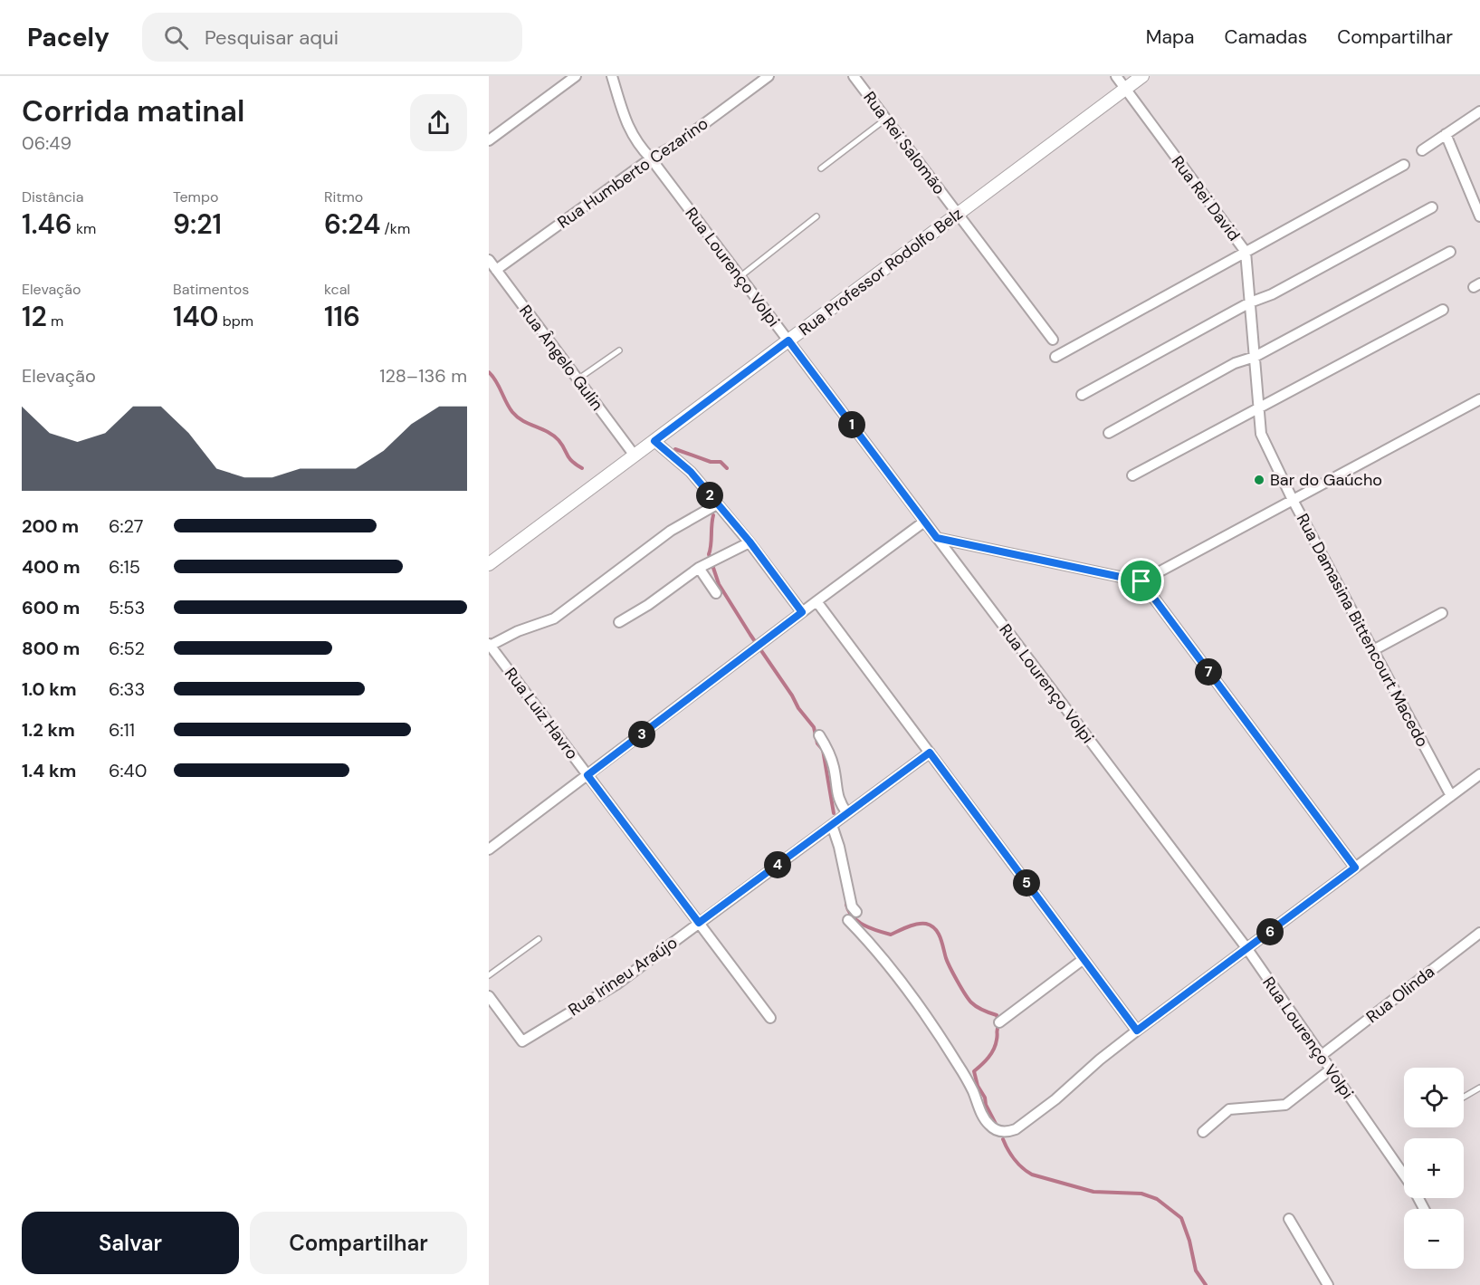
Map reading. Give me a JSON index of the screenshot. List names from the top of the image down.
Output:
{
  "streets": {
    "street": [
      "Rua Rei Salomão",
      "Rua Humberto Cezarino",
      "Rua Rei David",
      "Rua Lourenço Volpi",
      "Rua Professor Rodolfo Belz",
      "Rua Ângelo Gulin",
      "Rua Damasina Bittencourt Macedo",
      "Rua Luiz Havro",
      "Rua Irineu Araújo",
      "Rua Olinda"
    ]
  },
  "crossings": [
    ["Rua Rei Salomão", "Rua Professor Rodolfo Belz"],
    ["Rua Humberto Cezarino", "Rua Lourenço Volpi"],
    ["Rua Humberto Cezarino", "Rua Ângelo Gulin"],
    ["Rua Rei David", "Rua Professor Rodolfo Belz"],
    ["Rua Rei David", "Rua Damasina Bittencourt Macedo"],
    ["Rua Lourenço Volpi", "Rua Professor Rodolfo Belz"],
    ["Rua Lourenço Volpi", "Rua Olinda"],
    ["Rua Professor Rodolfo Belz", "Rua Ângelo Gulin"],
    ["Rua Luiz Havro", "Rua Irineu Araújo"]
  ],
  "places": ["Bar do Gaúcho"],
  "page": {
    "header": "Pacely",
    "search": "Pesquisar aqui",
    "nav": ["Mapa", "Camadas", "Compartilhar"],
    "heading": ["Corrida matinal", "06:49"],
    "stats": [
      ["Distância", "1.46 km"],
      ["Tempo", "9:21"],
      ["Ritmo", "6:24 /km"],
      ["Elevação", "12 m"],
      ["Batimentos", "140 bpm"],
      ["kcal", "116"]
    ],
    "chart": ["Elevação", "128–136 m"],
    "pins": [
      "1",
      "2",
      "7",
      "3",
      "4",
      "5",
      "6"
    ],
    "list": [
      {
        "name": "200 m",
        "note": "6:27"
      },
      {
        "name": "400 m",
        "note": "6:15"
      },
      {
        "name": "600 m",
        "note": "5:53"
      },
      {
        "name": "800 m",
        "note": "6:52"
      },
      {
        "name": "1.0 km",
        "note": "6:33"
      },
      {
        "name": "1.2 km",
        "note": "6:11"
      },
      {
        "name": "1.4 km",
        "note": "6:40"
      }
    ],
    "map_buttons": ["+", "−"],
    "buttons": ["Salvar", "Compartilhar"]
  }
}
